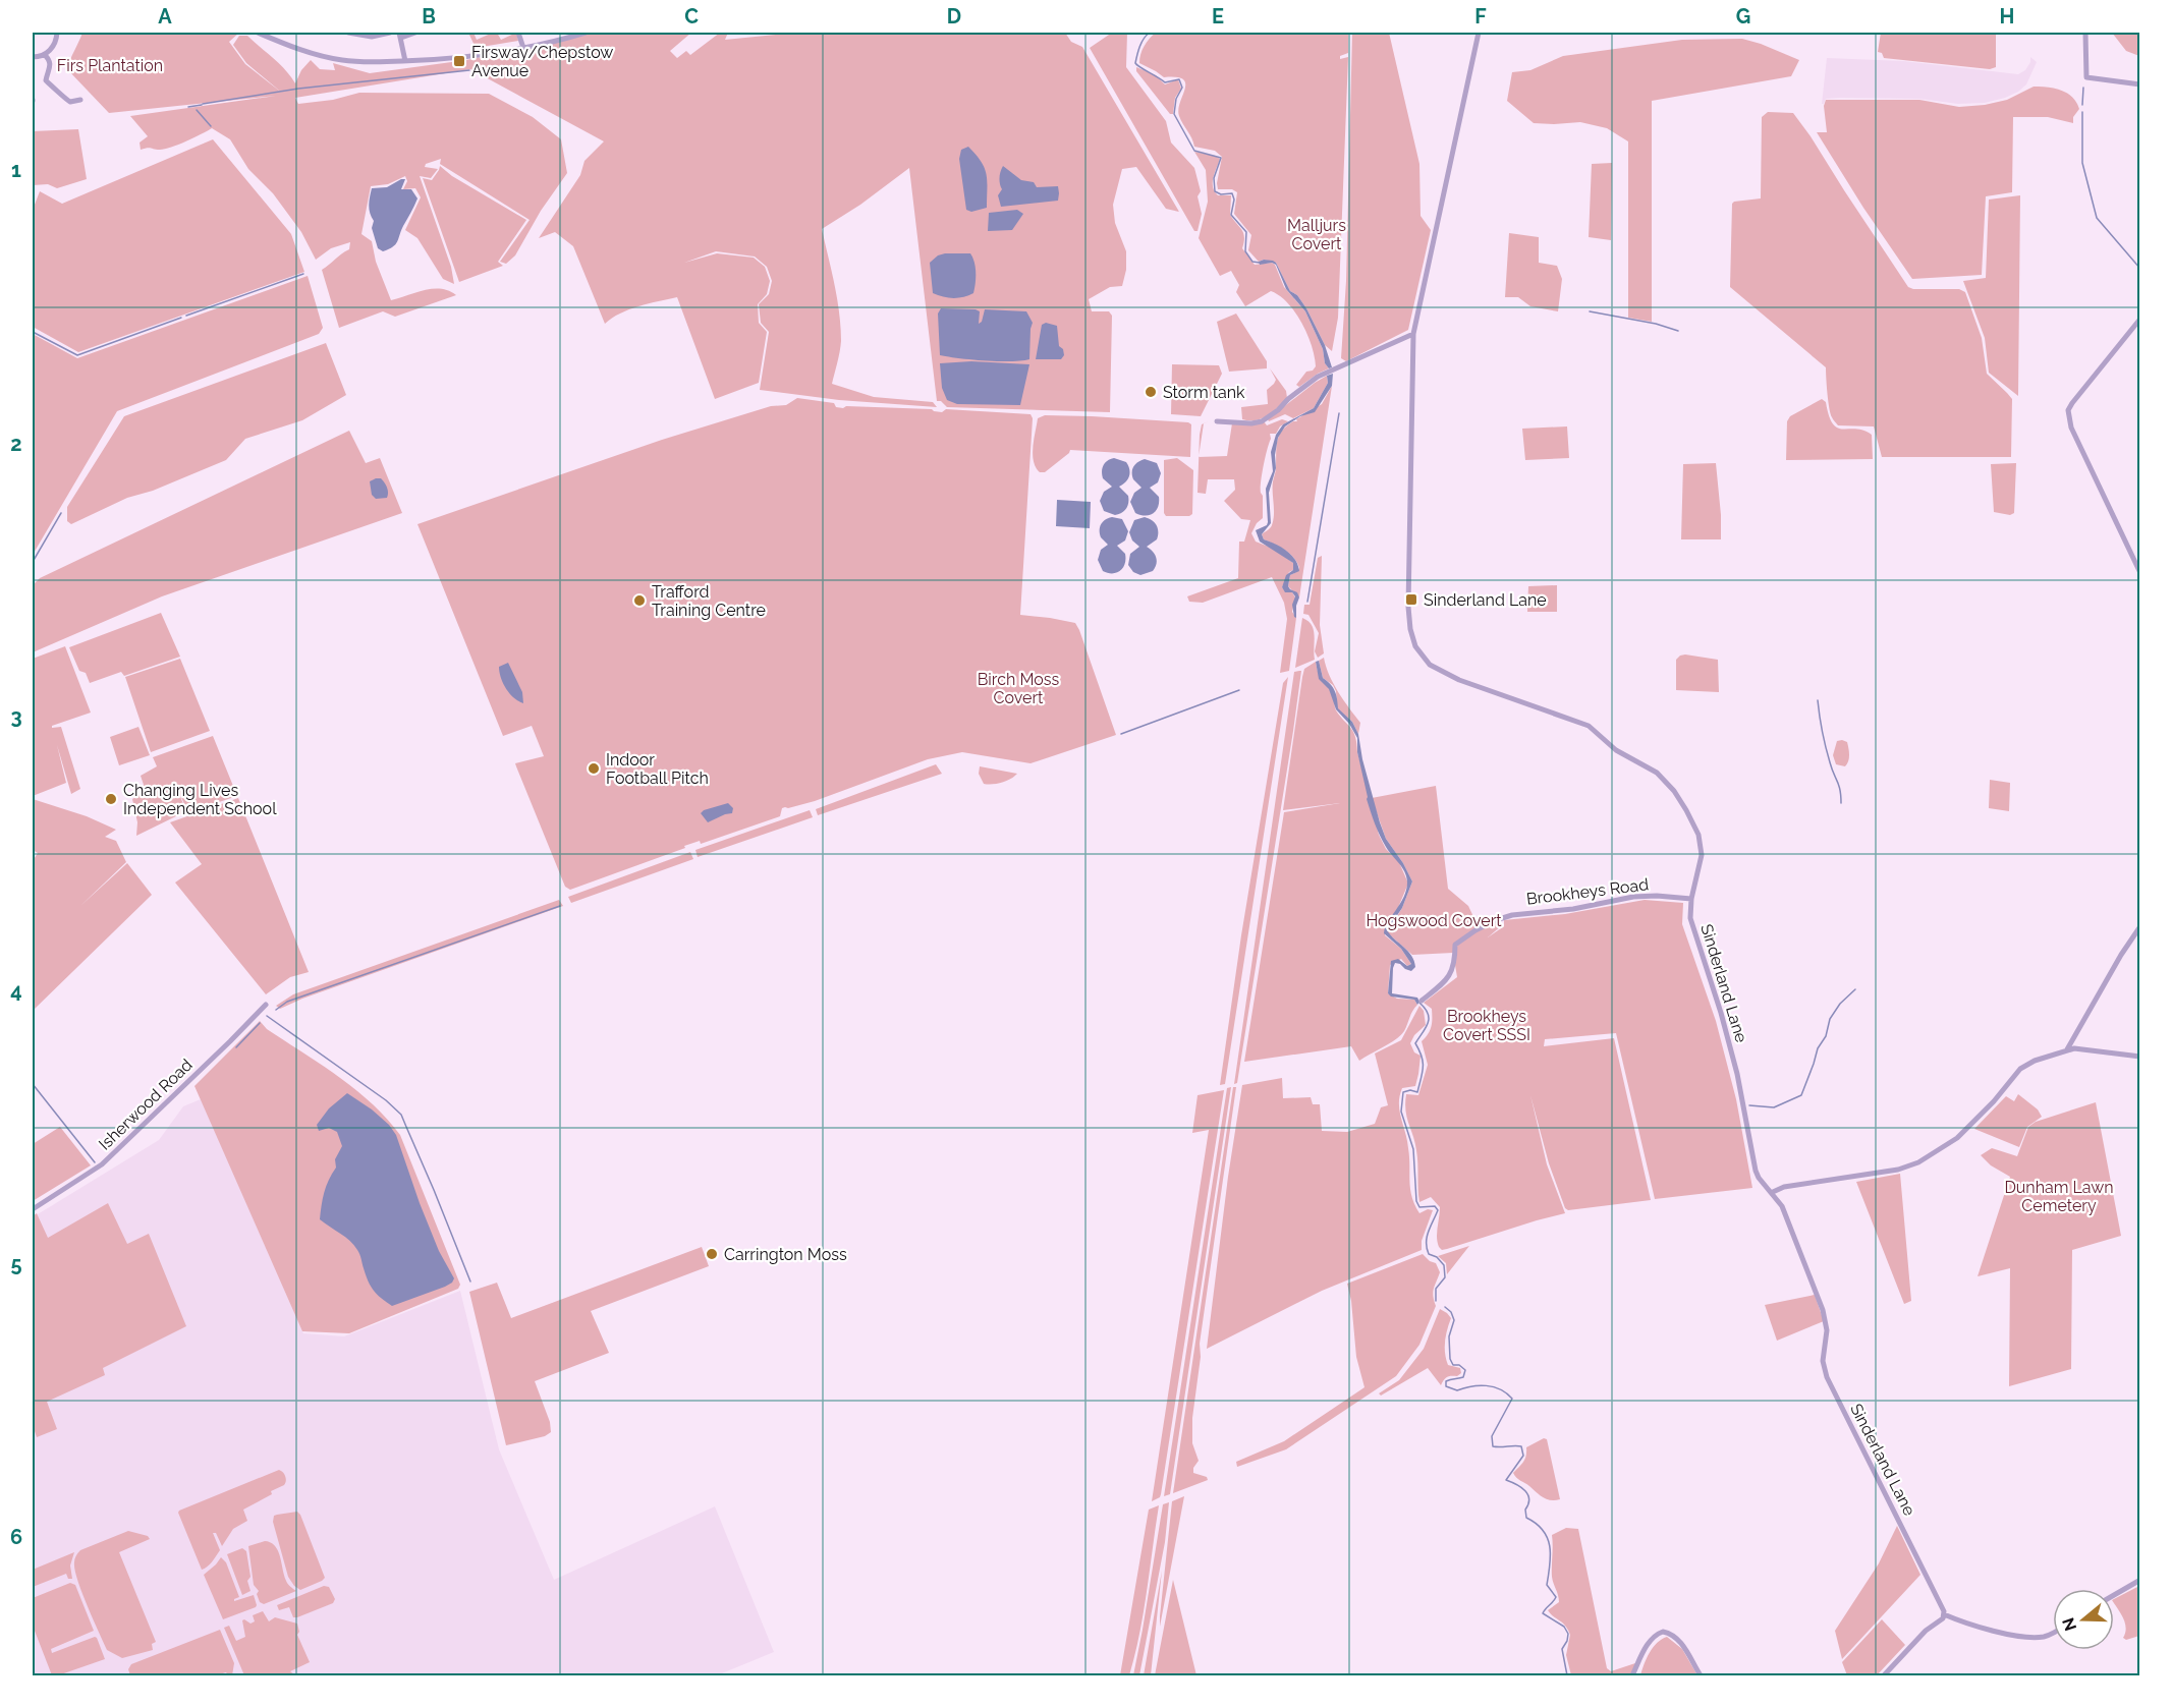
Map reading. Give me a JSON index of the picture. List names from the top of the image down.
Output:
{
  "streets": {
    "street": ["Brookheys Road", "Sinderland Lane", "Isherwood Road"]
  },
  "crossings": [
    ["Brookheys Road", "Sinderland Lane"]
  ],
  "parks": [
    "Firs Plantation",
    "Malljurs Covert",
    "Birch Moss Covert",
    "Hogswood Covert",
    "Brookheys Covert SSSI",
    "Dunham Lawn Cemetery"
  ],
  "places": {
    "transit": ["Firsway/Chepstow Avenue", "Sinderland Lane"],
    "other": [
      "Storm tank",
      "Trafford Training Centre",
      "Indoor Football Pitch",
      "Changing Lives Independent School",
      "Carrington Moss"
    ]
  },
  "north": "left",
  "grid": {
    "columns": [
      "A",
      "B",
      "C",
      "D",
      "E",
      "F",
      "G",
      "H"
    ],
    "rows": [
      "1",
      "2",
      "3",
      "4",
      "5",
      "6"
    ]
  }
}
